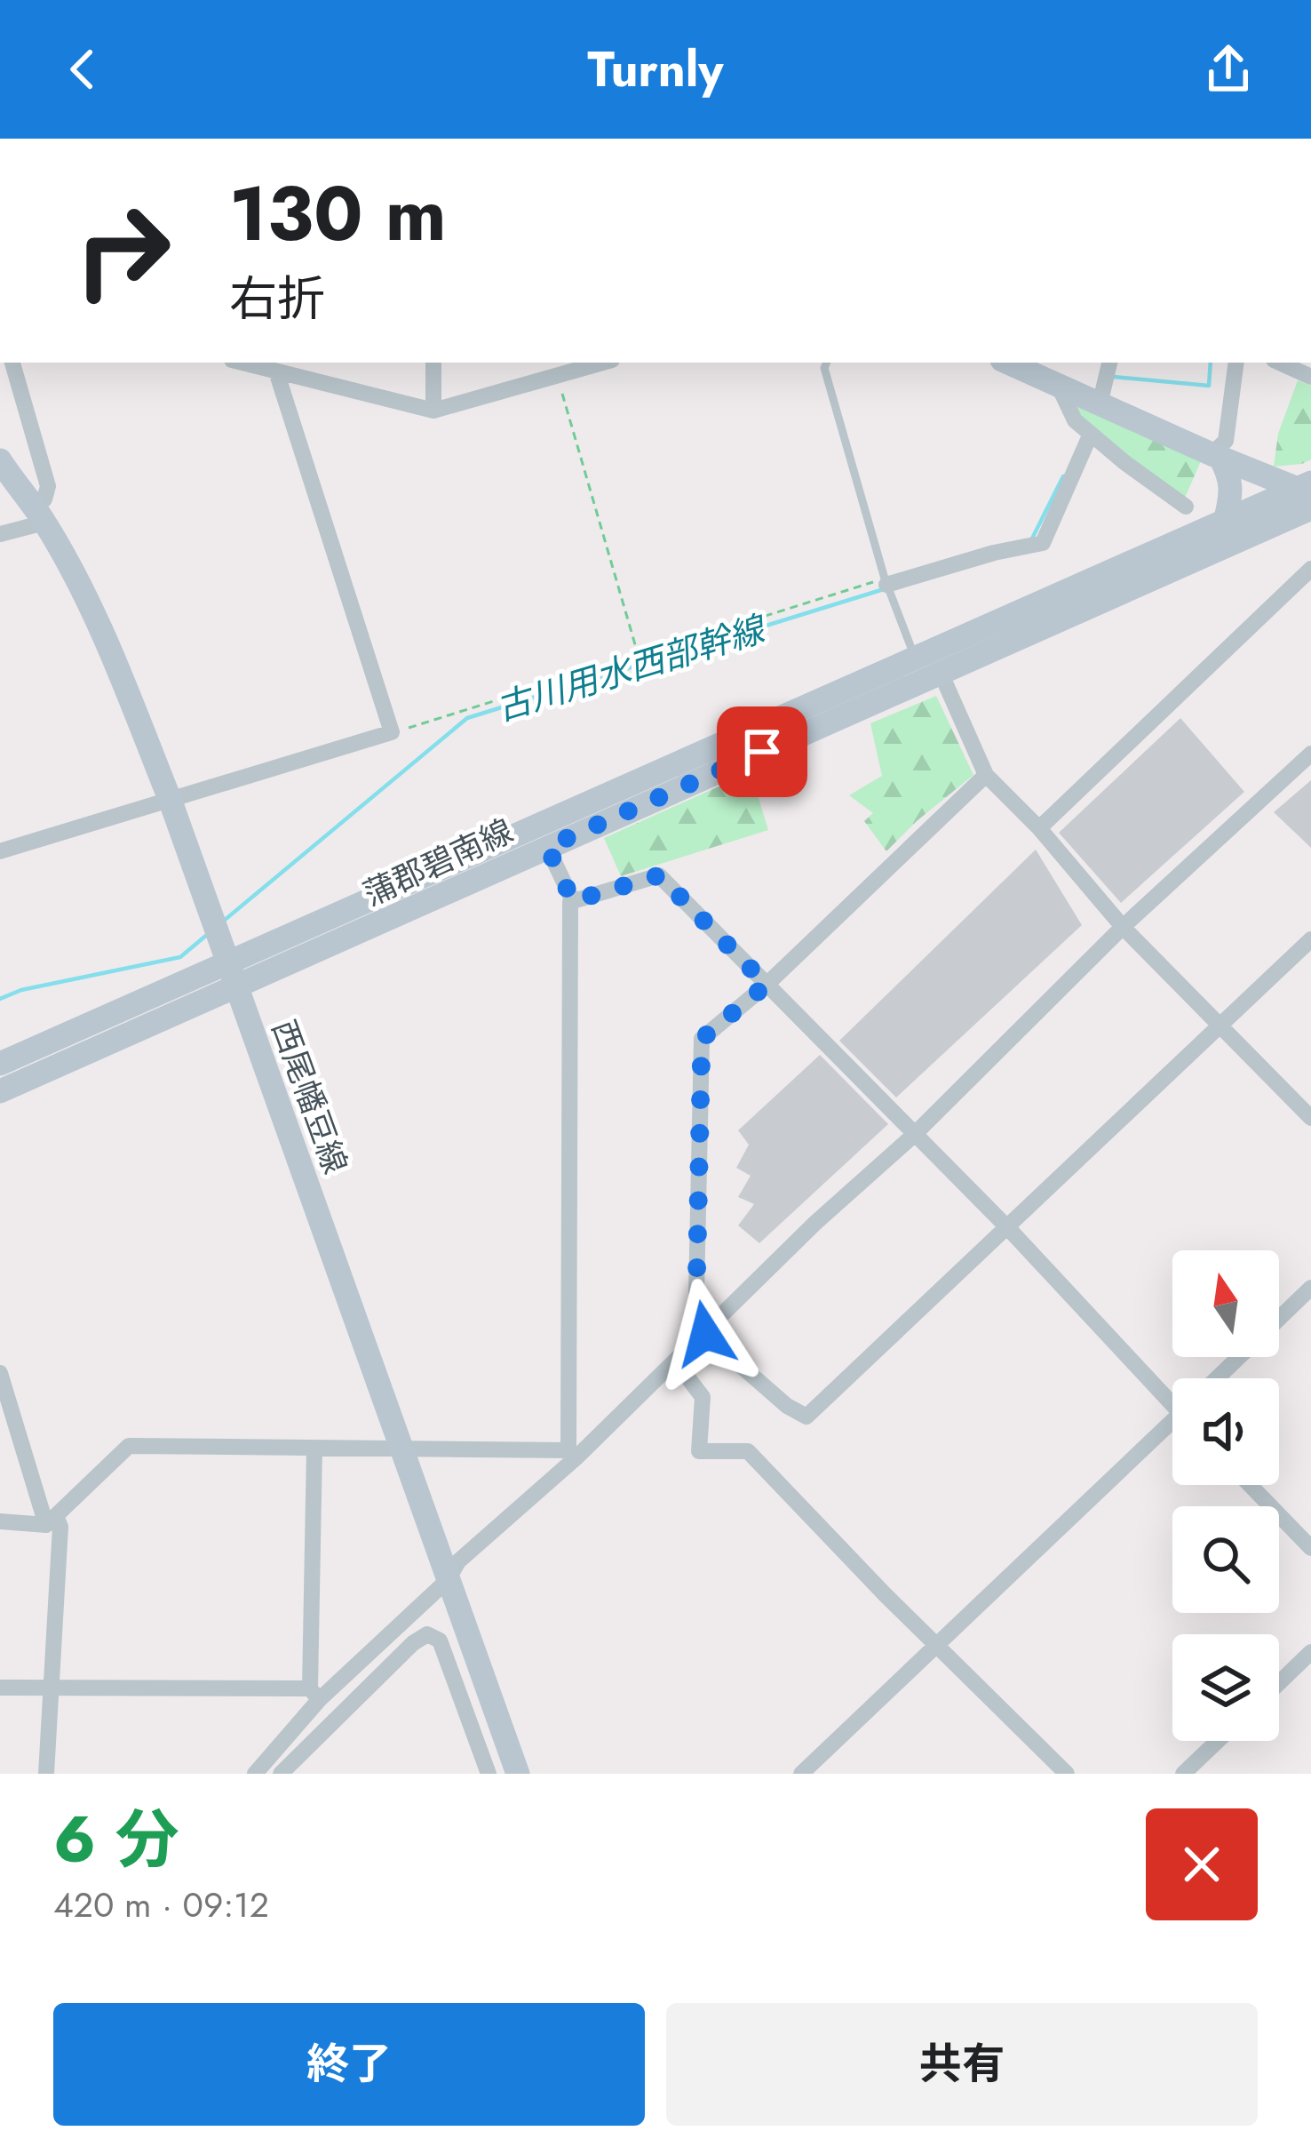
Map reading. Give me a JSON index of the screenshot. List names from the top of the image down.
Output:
{
  "streets": {
    "main road": ["蒲郡碧南線", "西尾幡豆線"]
  },
  "crossings": [
    ["蒲郡碧南線", "西尾幡豆線"]
  ],
  "water": ["古川用水西部幹線"],
  "north": "top",
  "page": {
    "header": "Turnly",
    "turn": ["130 m", "右折"],
    "heading": ["6 分", "420 m · 09:12"],
    "buttons": ["終了", "共有"]
  }
}
